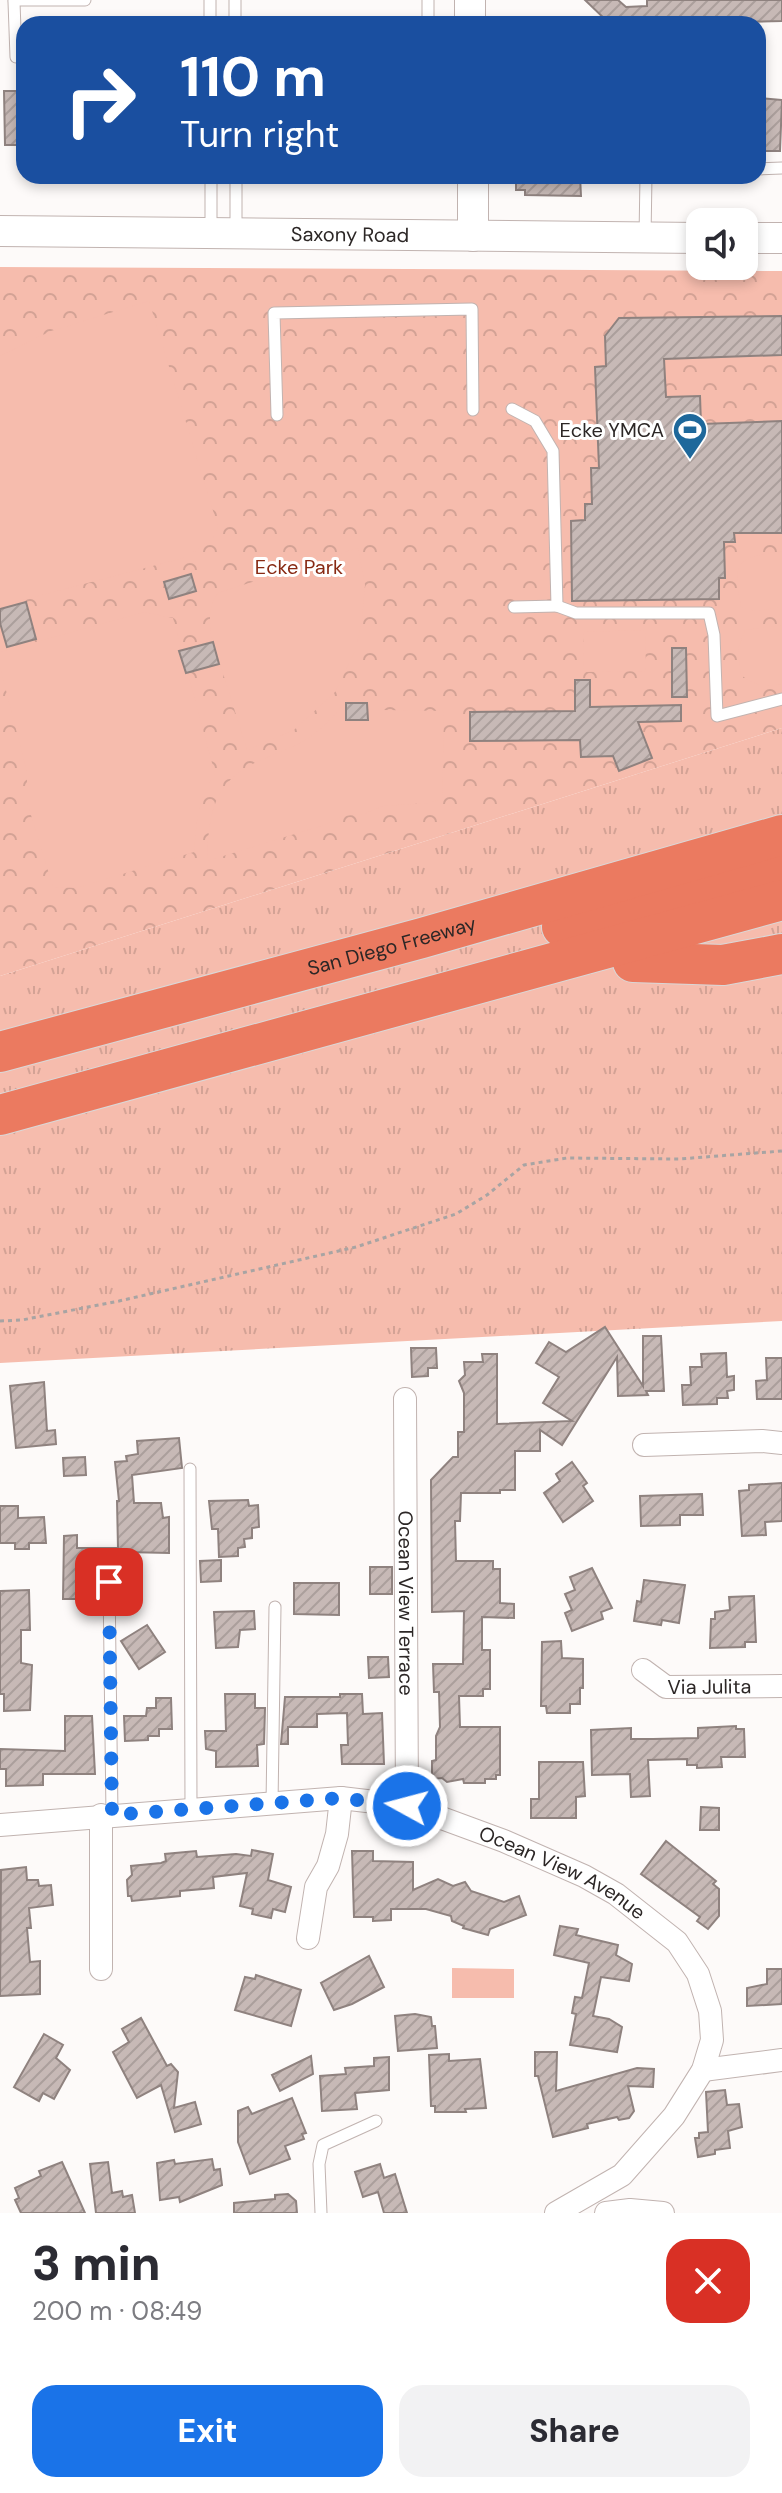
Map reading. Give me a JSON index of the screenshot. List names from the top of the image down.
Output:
{
  "streets": {
    "highway": ["San Diego Freeway"],
    "street": [
      "Saxony Road",
      "Ocean View Terrace",
      "Via Julita",
      "Ocean View Avenue"
    ]
  },
  "crossings": [
    ["Ocean View Terrace", "Ocean View Avenue"]
  ],
  "parks": ["Ecke Park"],
  "places": {
    "sports": ["Ecke YMCA"]
  },
  "page": {
    "turn": ["110 m", "Turn right"],
    "heading": ["3 min", "200 m · 08:49"],
    "buttons": ["Exit", "Share"]
  }
}
